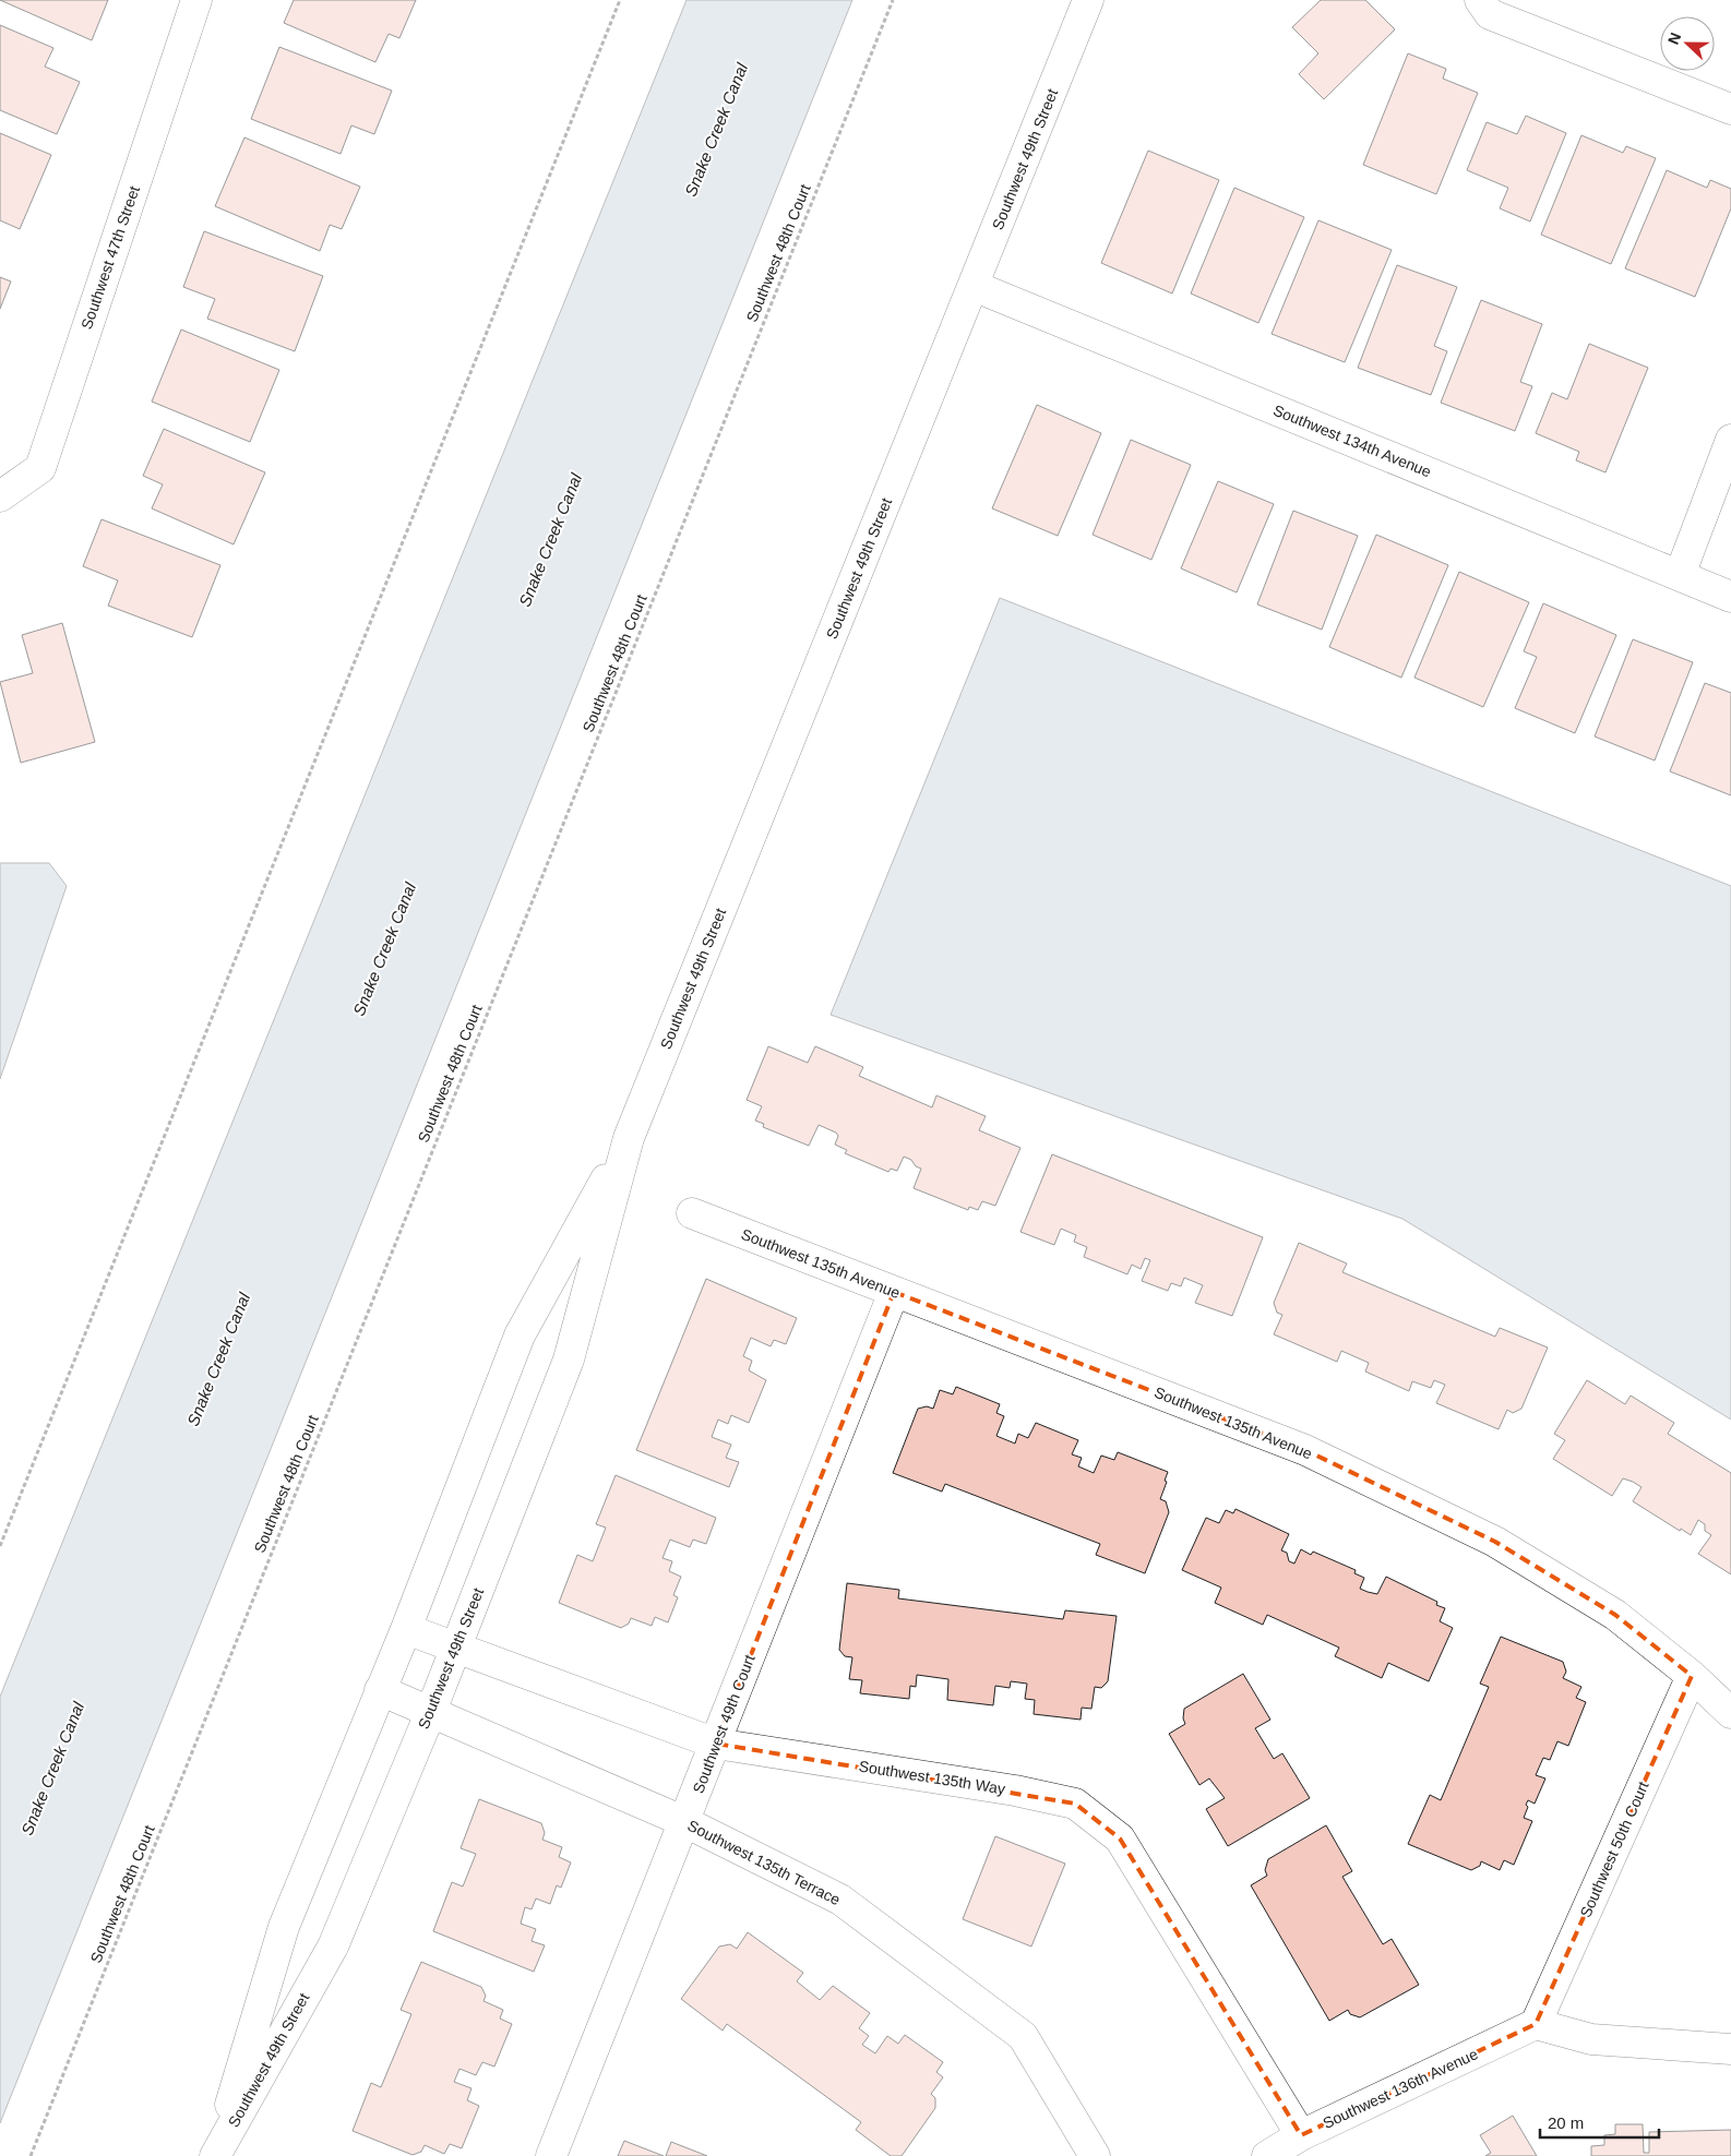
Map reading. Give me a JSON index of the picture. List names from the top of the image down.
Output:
{
  "streets": {
    "street": [
      "Southwest 49th Street",
      "Southwest 47th Street",
      "Southwest 134th Avenue",
      "Southwest 135th Avenue",
      "Southwest 49th Court",
      "Southwest 135th Way",
      "Southwest 50th Court",
      "Southwest 135th Terrace",
      "Southwest 136th Avenue"
    ],
    "path": ["Southwest 48th Court"]
  },
  "crossings": [
    ["Southwest 49th Street", "Southwest 134th Avenue"],
    ["Southwest 49th Street", "Southwest 135th Way"],
    ["Southwest 49th Street", "Southwest 135th Terrace"],
    ["Southwest 135th Avenue", "Southwest 49th Court"],
    ["Southwest 135th Avenue", "Southwest 50th Court"],
    ["Southwest 49th Court", "Southwest 135th Way"],
    ["Southwest 49th Court", "Southwest 135th Terrace"],
    ["Southwest 135th Way", "Southwest 136th Avenue"],
    ["Southwest 50th Court", "Southwest 136th Avenue"]
  ],
  "water": ["Snake Creek Canal"],
  "scale_bar": "20 m",
  "north": "left"
}
